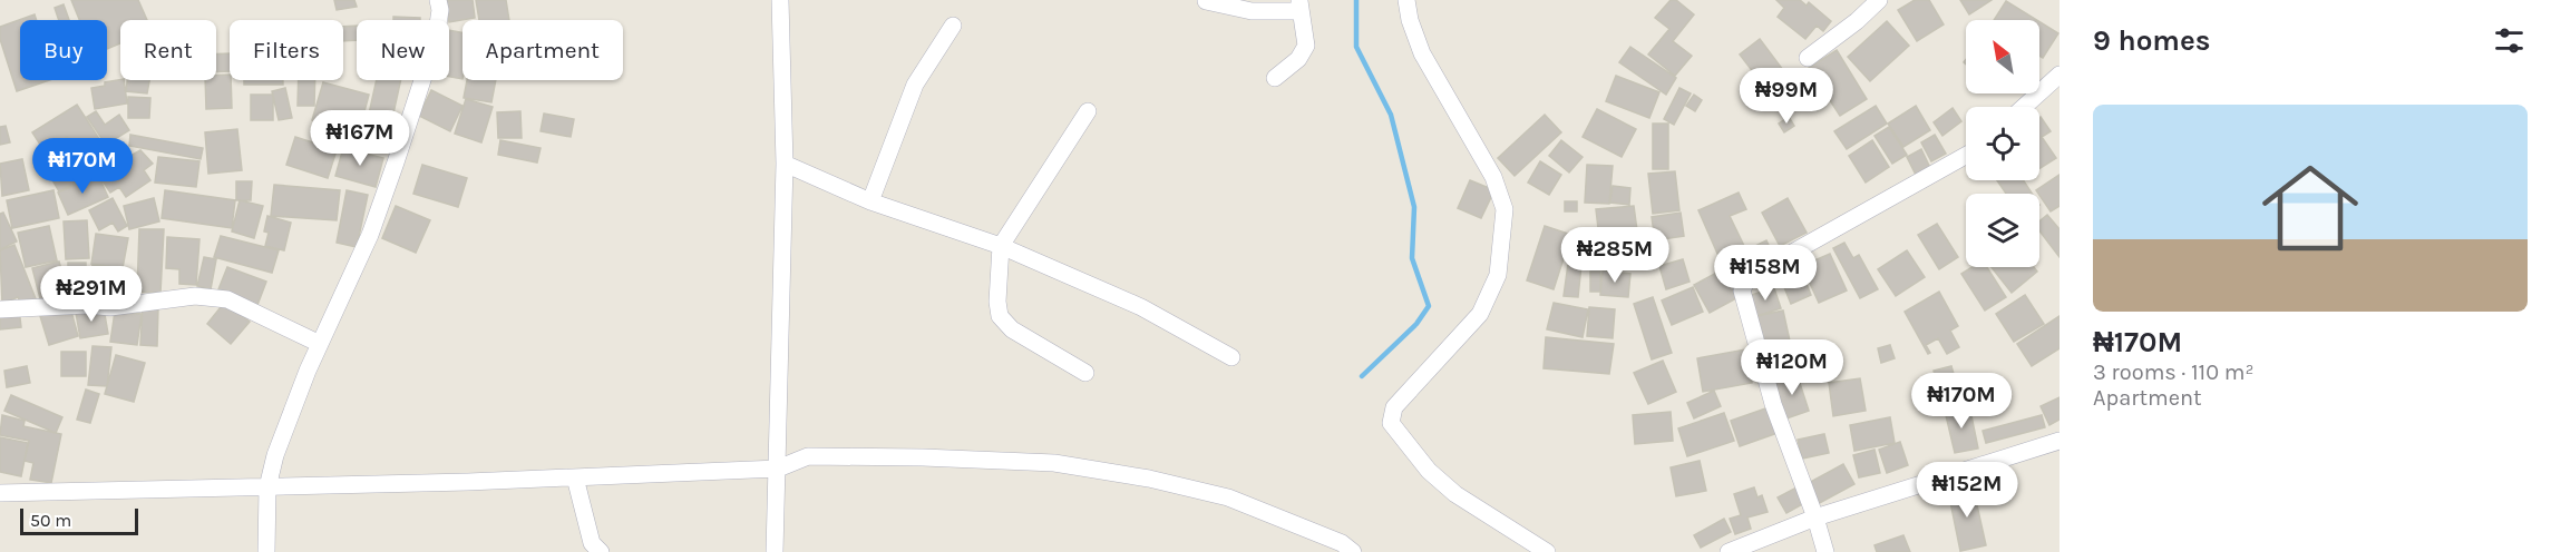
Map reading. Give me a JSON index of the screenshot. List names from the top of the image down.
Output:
{
  "scale_bar": "50 m",
  "north": "top left",
  "page": {
    "heading": "9 homes",
    "chip": [
      "Buy",
      "Rent",
      "Filters",
      "New",
      "Apartment"
    ],
    "price": [
      "₦99M",
      "₦167M",
      "₦170M",
      "₦285M",
      "₦158M",
      "₦291M",
      "₦120M",
      "₦170M",
      "₦152M"
    ],
    "list": [
      {
        "name": "₦170M",
        "note": "3 rooms · 110 m² · Apartment"
      }
    ],
    "scale": "50 m"
  }
}
